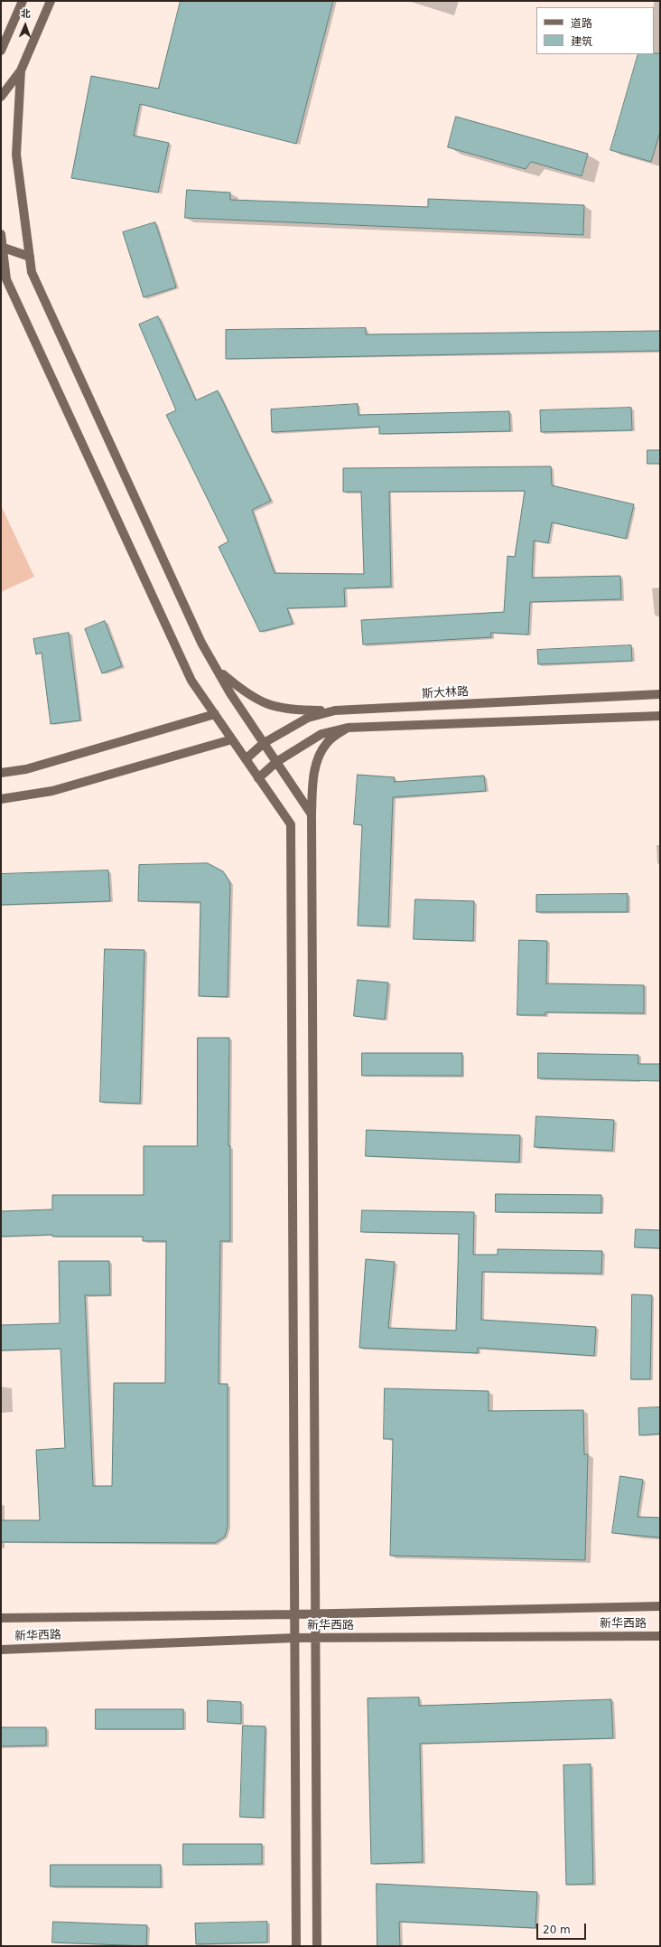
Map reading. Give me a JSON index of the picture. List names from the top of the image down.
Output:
{
  "streets": {
    "main road": ["斯大林路", "新华西路"]
  },
  "legend": ["道路", "建筑"],
  "scale_bar": "20 m",
  "north": "top"
}
